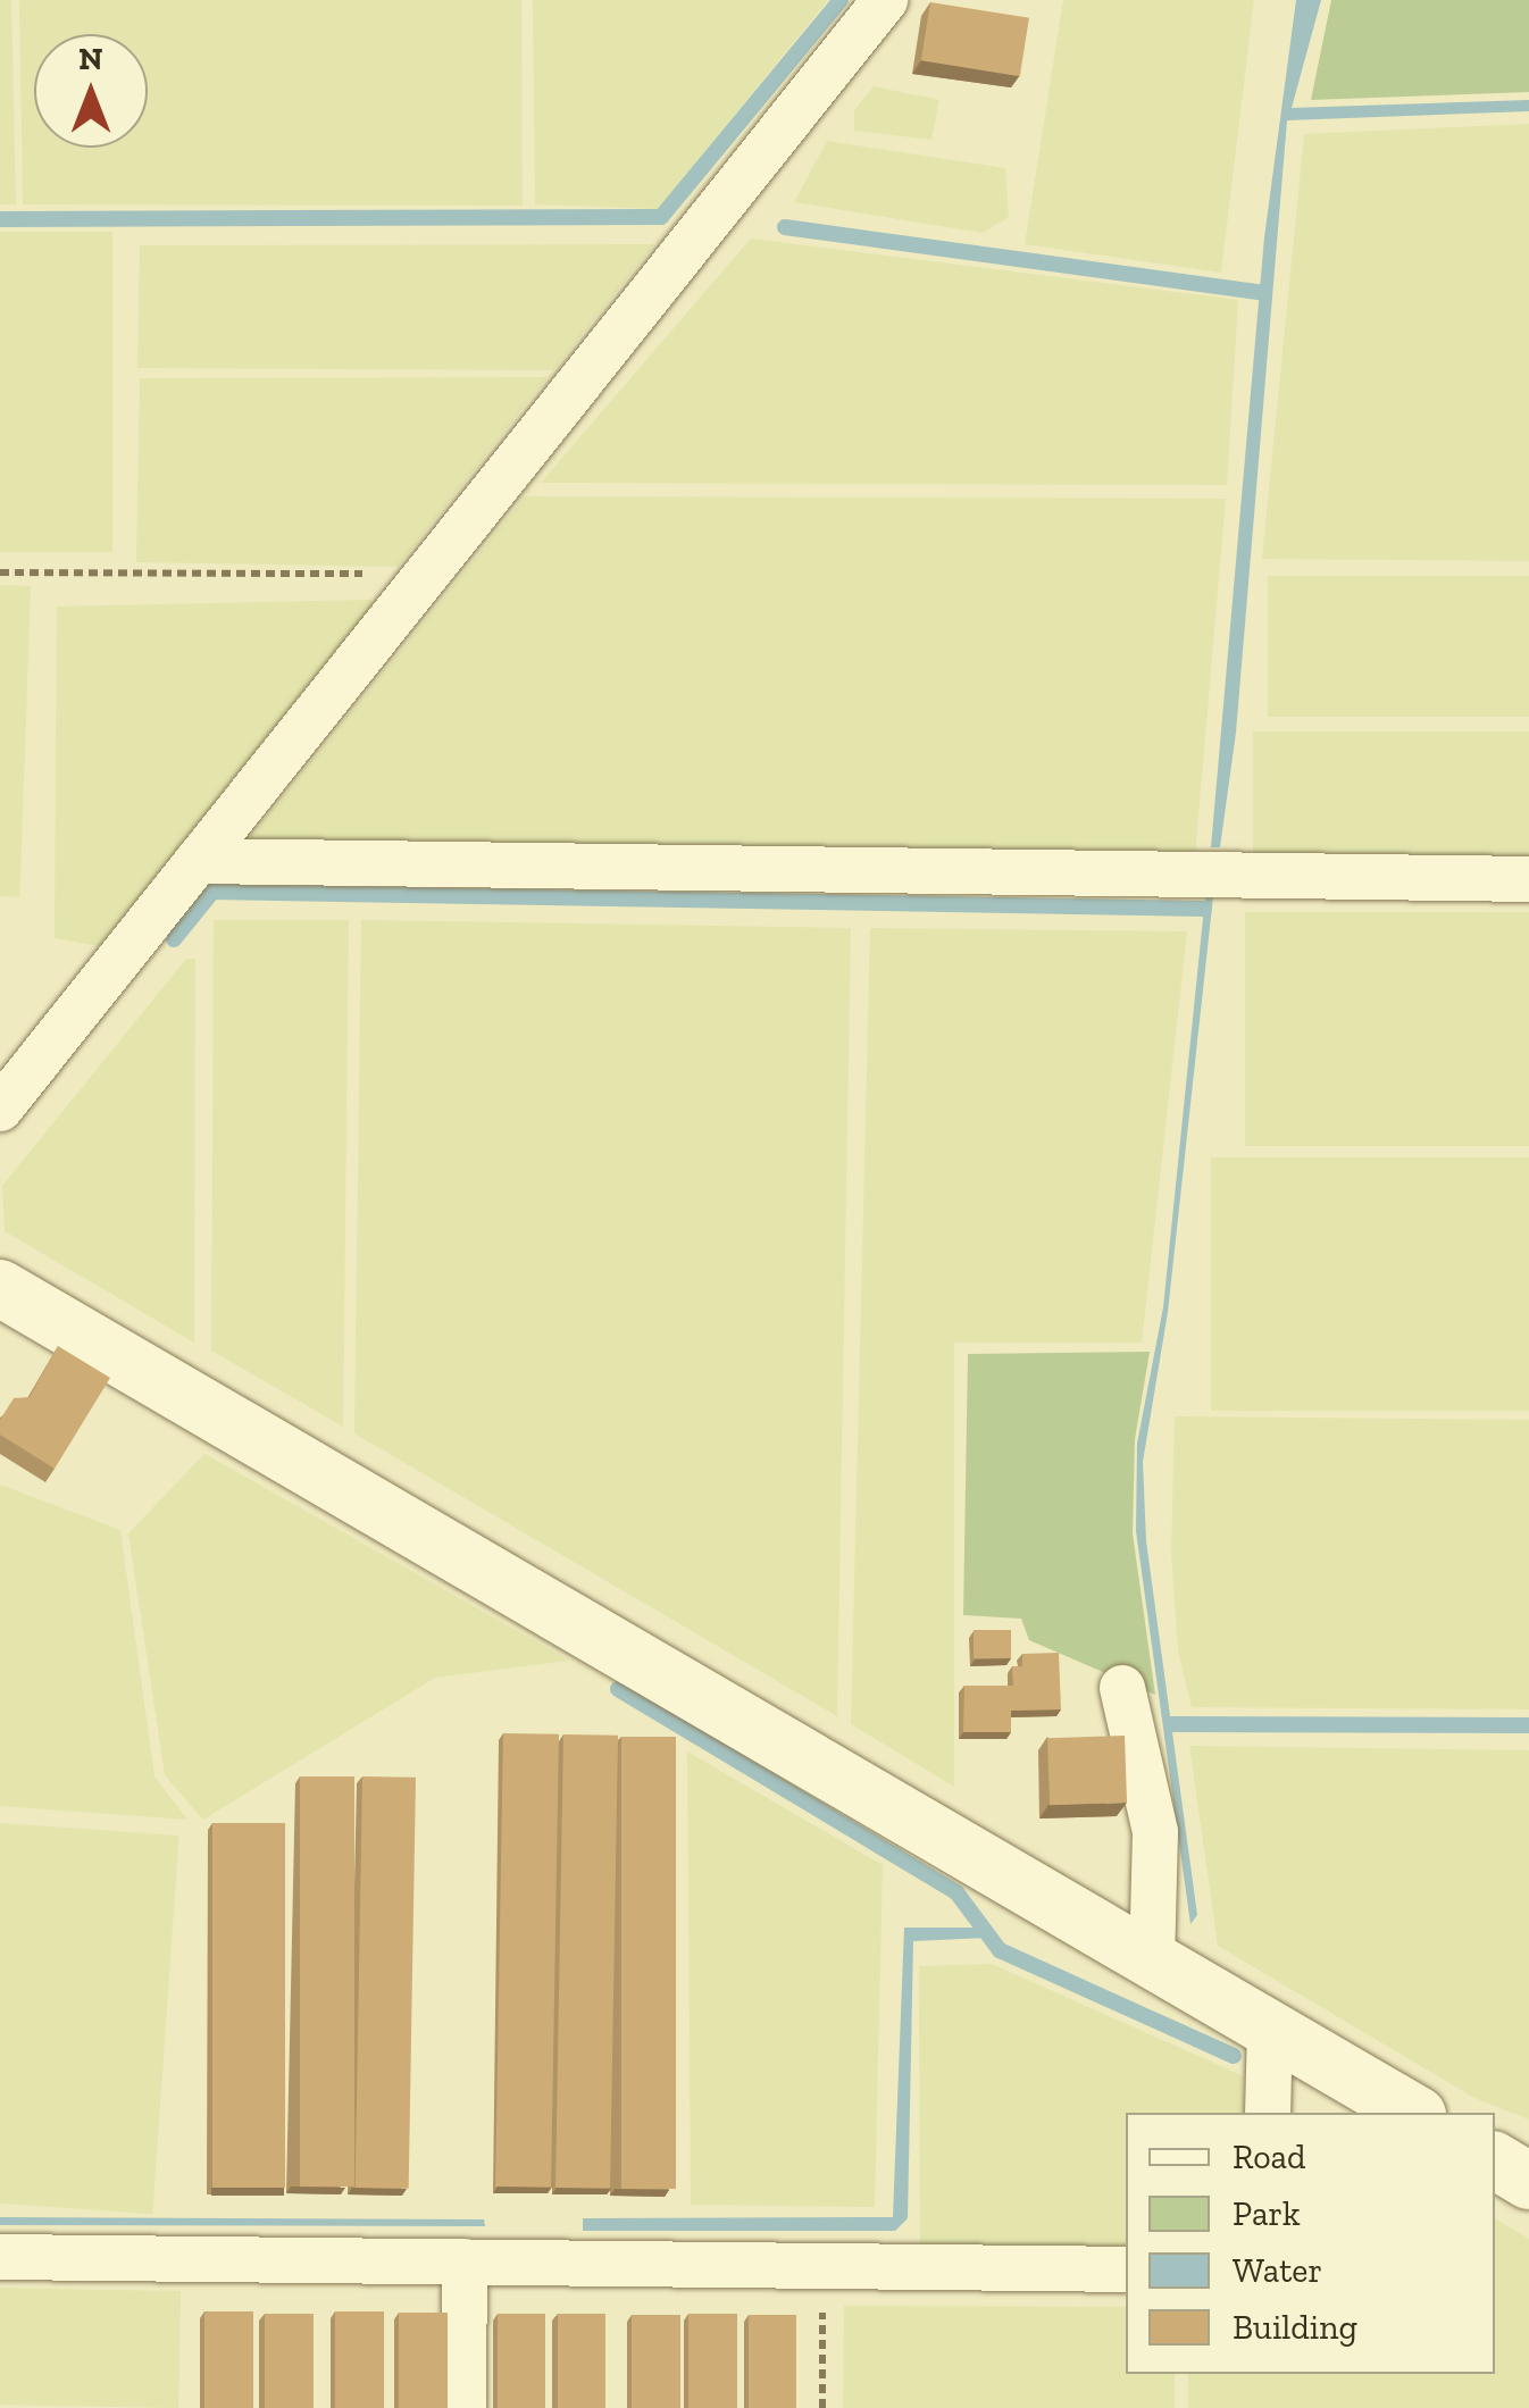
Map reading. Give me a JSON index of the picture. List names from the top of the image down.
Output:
{
  "legend": [
    "Road",
    "Park",
    "Water",
    "Building"
  ],
  "north": "top"
}
